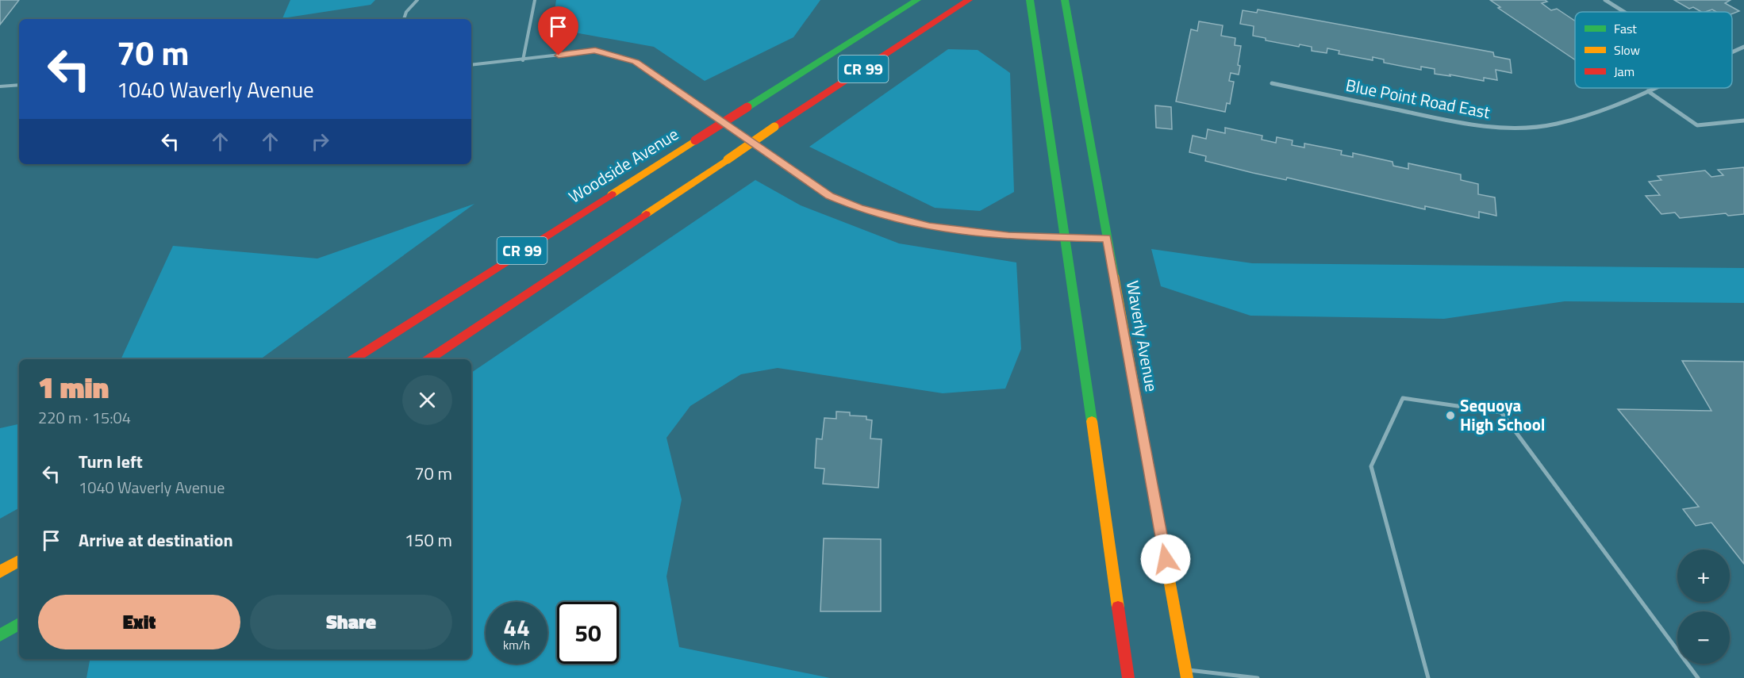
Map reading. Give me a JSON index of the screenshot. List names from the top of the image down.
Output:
{
  "streets": {
    "main road": ["CR 99", "Woodside Avenue", "Waverly Avenue"],
    "street": ["Blue Point Road East"]
  },
  "places": ["Sequoya High School"],
  "legend": ["Fast", "Slow", "Jam"],
  "page": {
    "turn": ["70 m", "1040 Waverly Avenue"],
    "heading": ["1 min", "220 m · 15:04"],
    "list": [
      {
        "name": "Turn left",
        "note": "1040 Waverly Avenue",
        "value": "70 m"
      },
      {
        "name": "Arrive at destination",
        "value": "150 m"
      }
    ],
    "map_buttons": ["+", "−"],
    "buttons": ["Exit", "Share"],
    "speed": "44 km/h",
    "limit": "50"
  }
}
